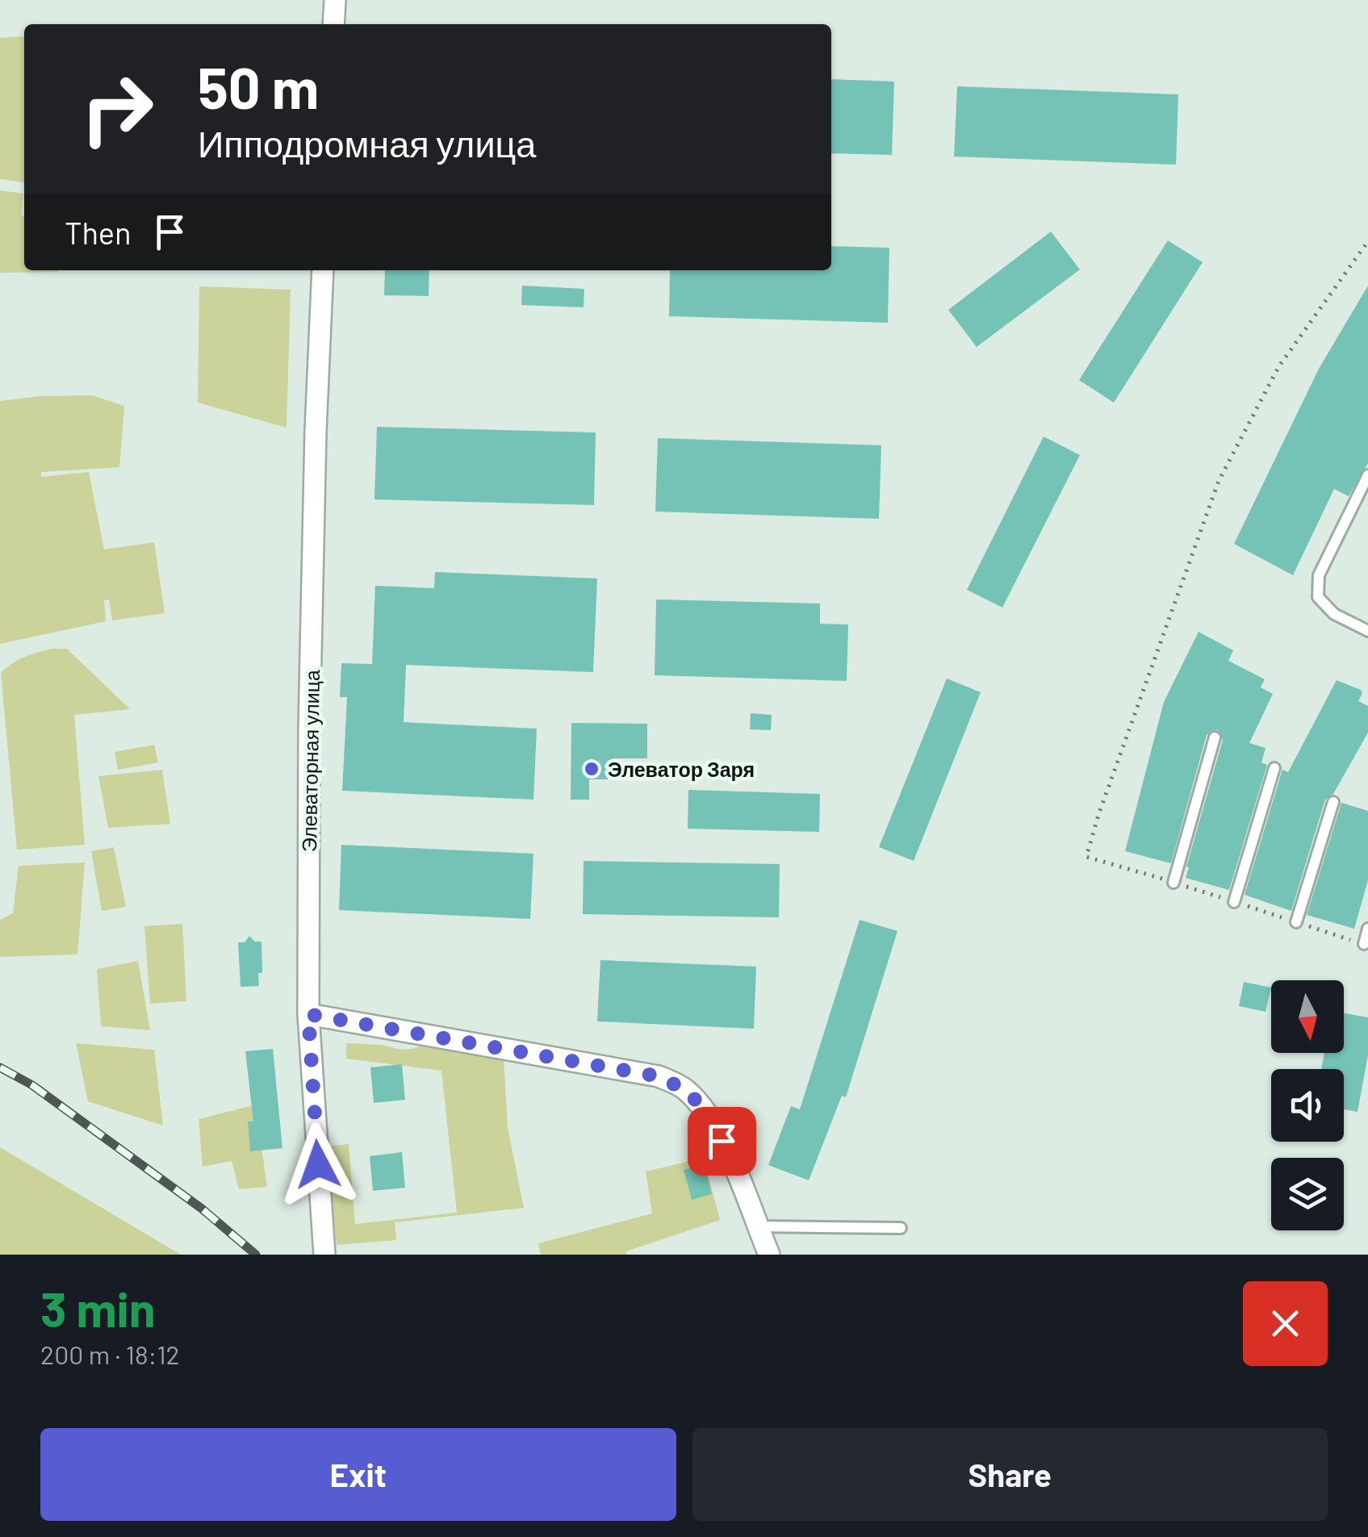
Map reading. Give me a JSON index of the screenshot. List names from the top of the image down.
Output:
{
  "streets": {
    "street": ["Элеваторная улица"]
  },
  "places": ["Элеватор Заря"],
  "north": "bottom",
  "page": {
    "turn": ["50 m", "Ипподромная улица"],
    "then": "Then",
    "heading": ["3 min", "200 m · 18:12"],
    "buttons": ["Exit", "Share"]
  }
}
